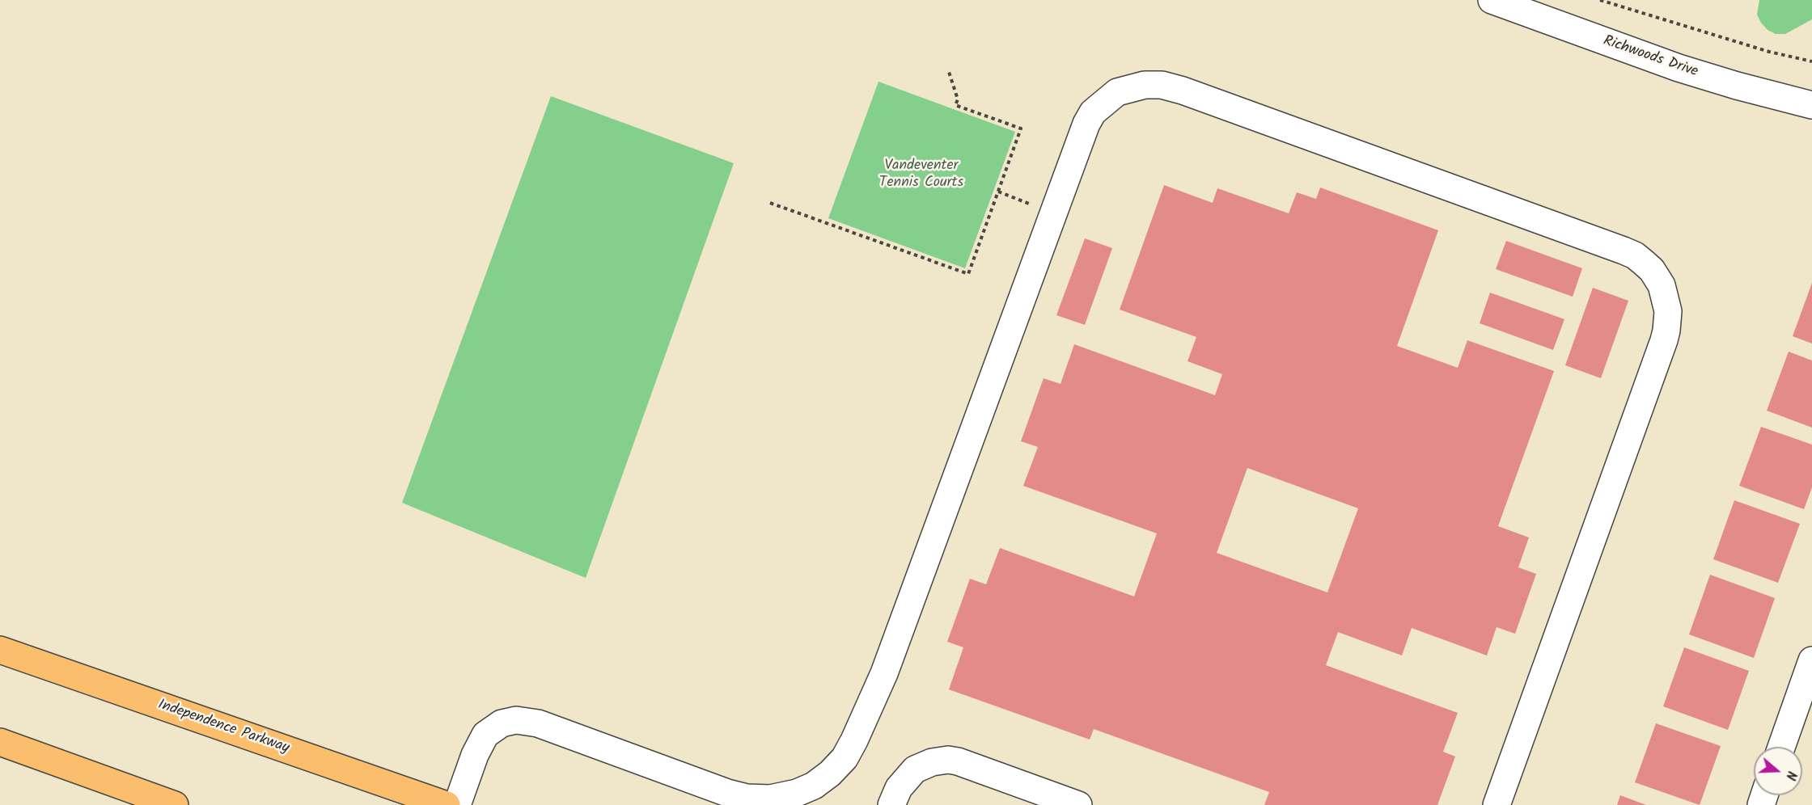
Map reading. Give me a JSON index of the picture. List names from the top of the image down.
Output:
{
  "streets": {
    "main road": ["Independence Parkway"],
    "street": ["Richwoods Drive"]
  },
  "parks": ["Vandeventer Tennis Courts"],
  "north": "right"
}
